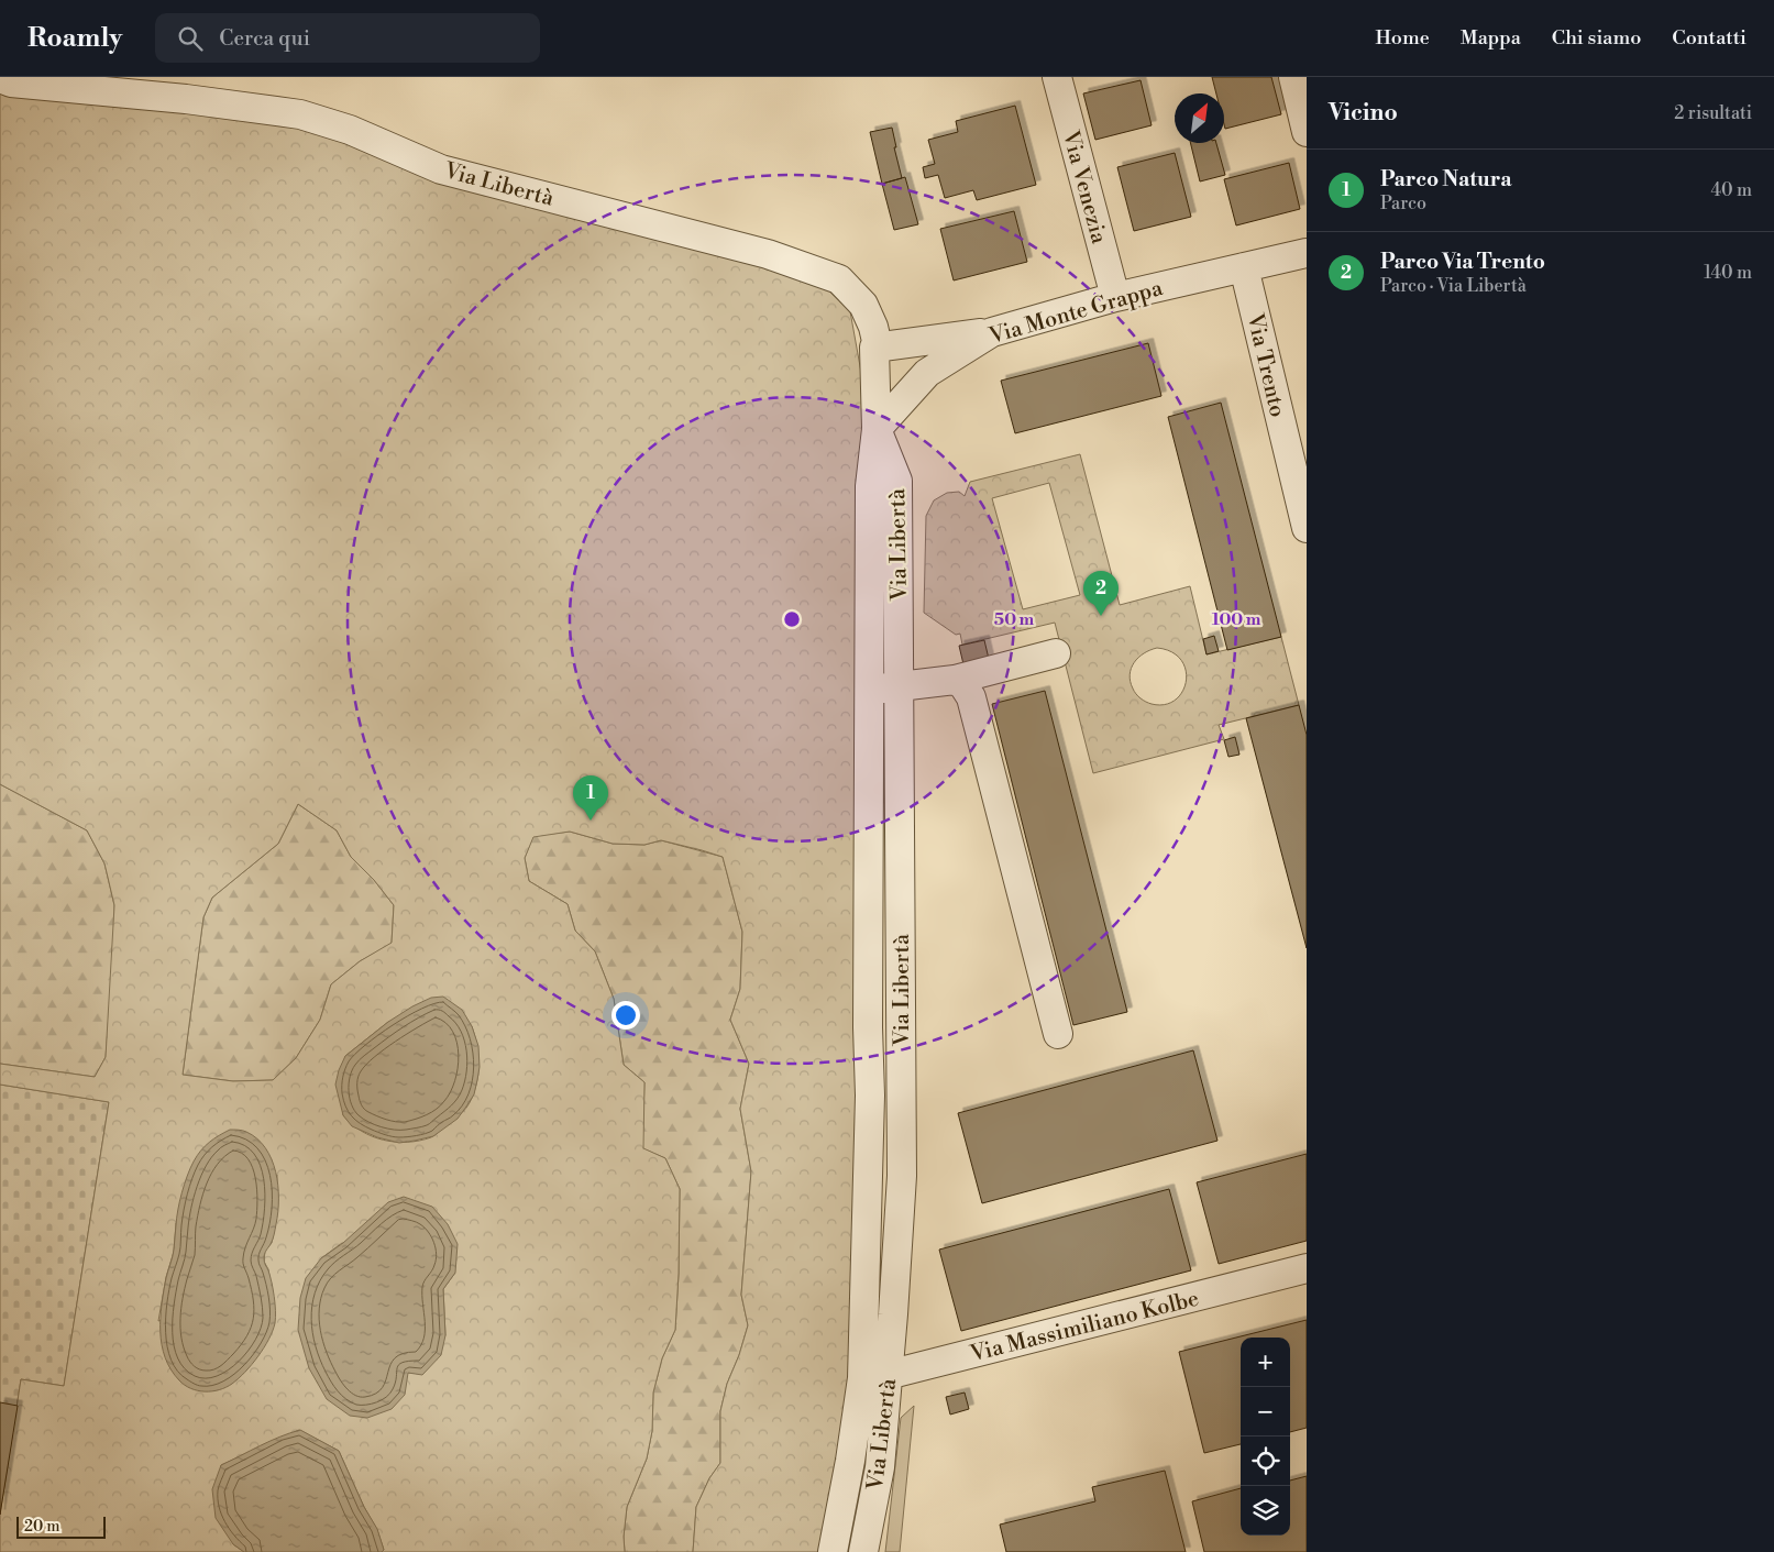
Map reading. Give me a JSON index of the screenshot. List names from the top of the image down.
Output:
{
  "streets": {
    "street": [
      "Via Libertà",
      "Via Venezia",
      "Via Monte Grappa",
      "Via Trento",
      "Via Massimiliano Kolbe"
    ]
  },
  "crossings": [
    ["Via Libertà", "Via Monte Grappa"],
    ["Via Libertà", "Via Massimiliano Kolbe"],
    ["Via Venezia", "Via Monte Grappa"],
    ["Via Monte Grappa", "Via Trento"]
  ],
  "scale_bar": "20 m",
  "north": "top right",
  "page": {
    "header": "Roamly",
    "search": "Cerca qui",
    "nav": [
      "Home",
      "Mappa",
      "Chi siamo",
      "Contatti"
    ],
    "heading": ["Vicino", "2 risultati"],
    "list": [
      {
        "mark": "1",
        "name": "Parco Natura",
        "note": "Parco",
        "value": "40 m"
      },
      {
        "mark": "2",
        "name": "Parco Via Trento",
        "note": "Parco · Via Libertà",
        "value": "140 m"
      }
    ],
    "pins": ["2", "1"],
    "map_buttons": ["+", "−"],
    "scale": "20 m"
  },
  "rings": ["50 m", "100 m"]
}
